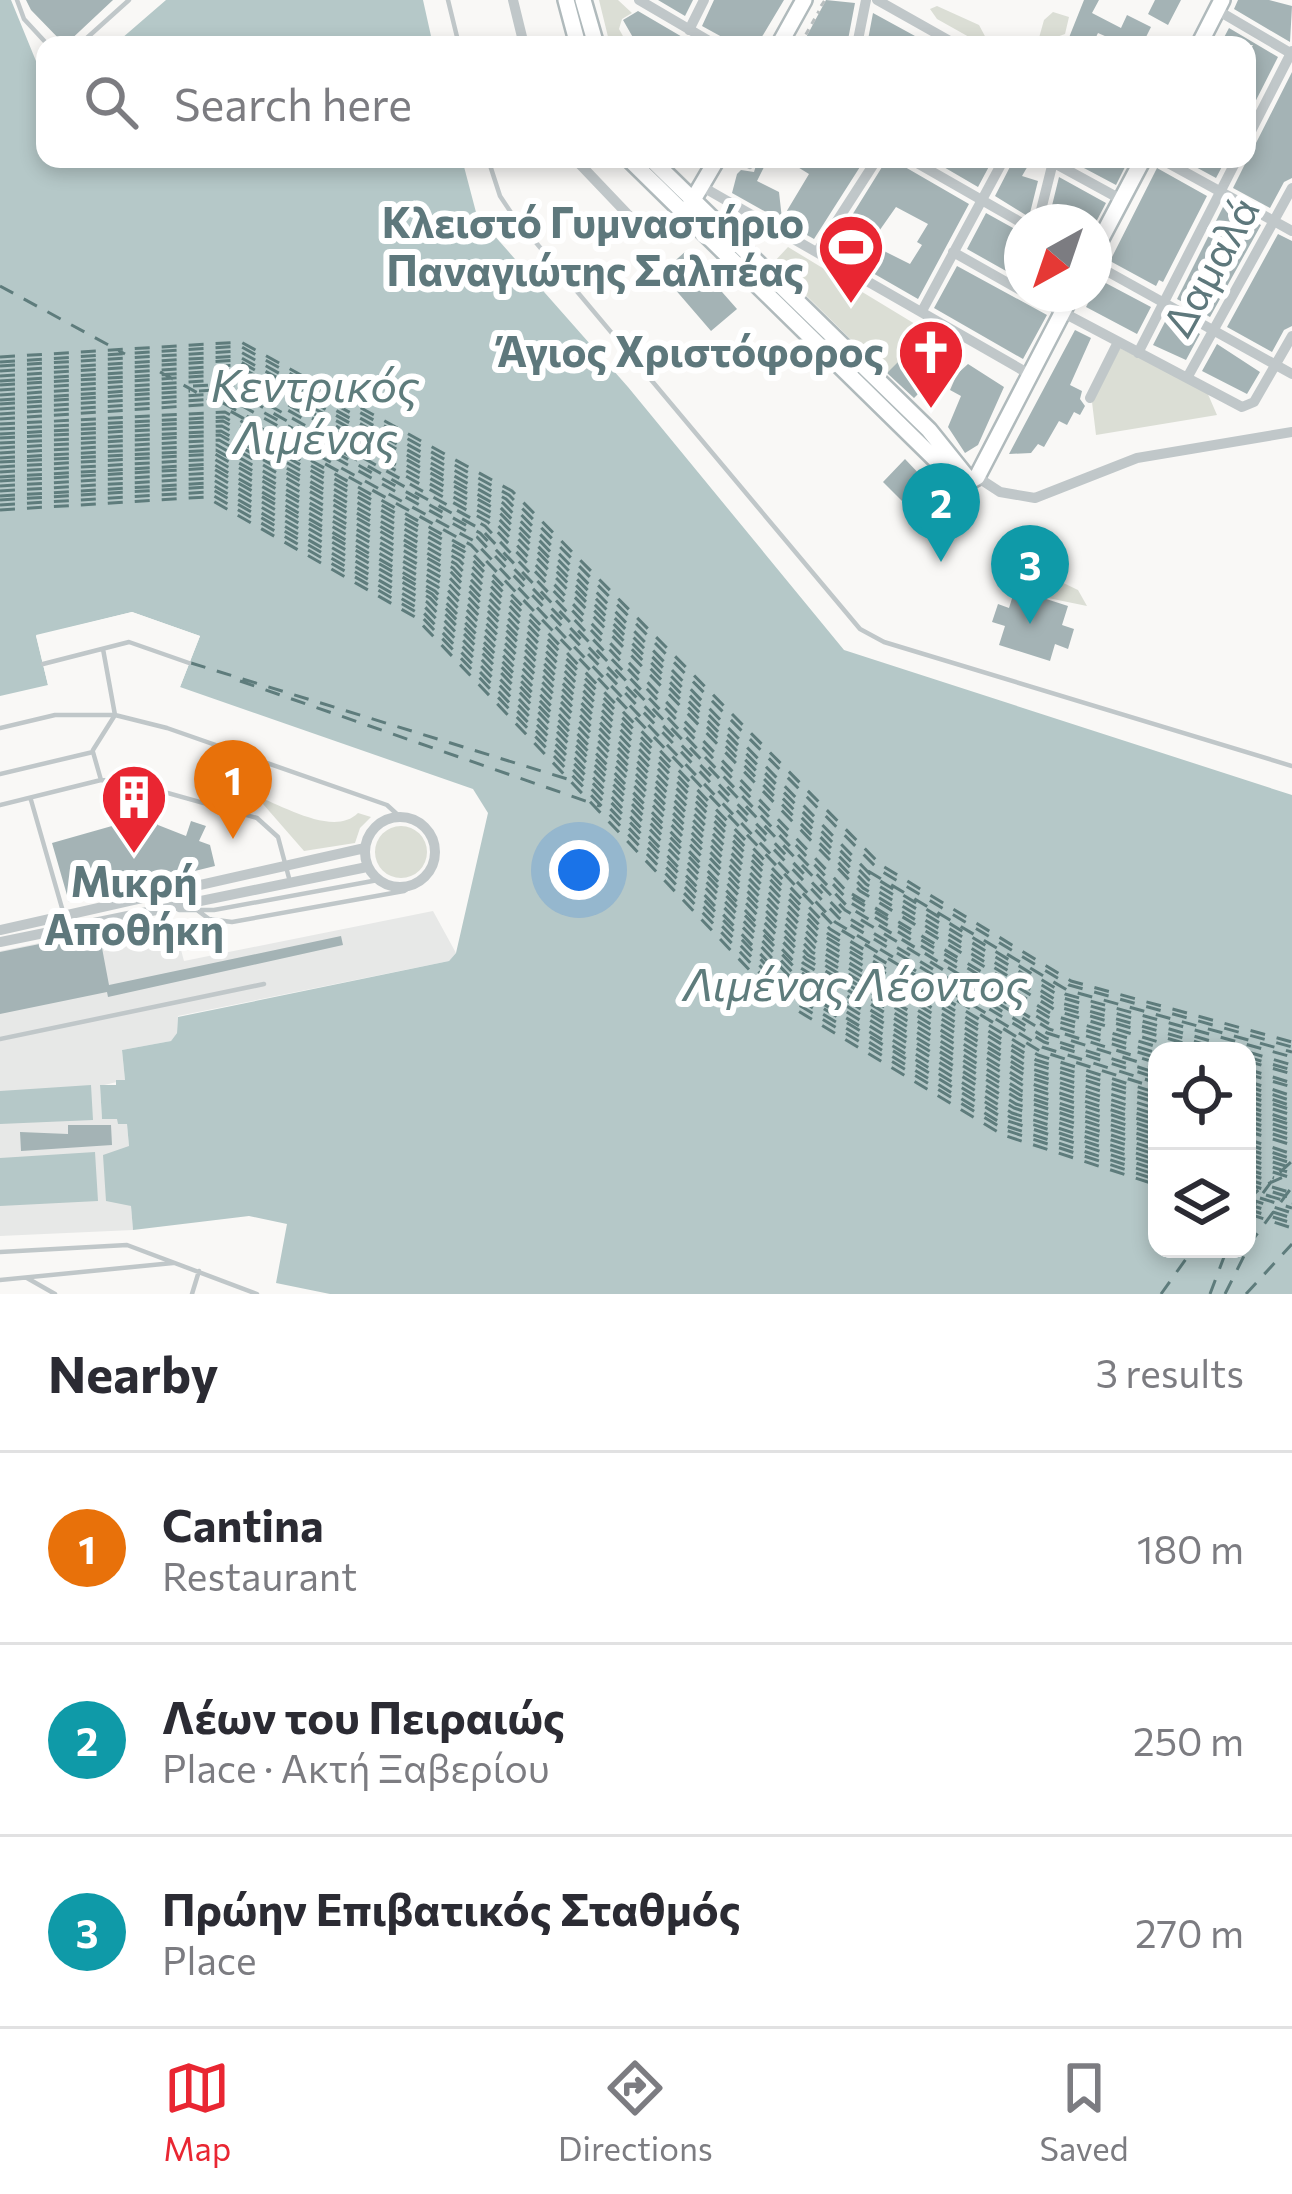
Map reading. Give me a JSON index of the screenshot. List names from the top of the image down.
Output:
{
  "streets": {
    "street": ["Δαμαλά"]
  },
  "water": ["Κεντρικός Λιμένας", "Λιμένας Λέοντος"],
  "places": {
    "sports": ["Κλειστό Γυμναστήριο Παναγιώτης Σαλπέας"],
    "church": ["Άγιος Χριστόφορος"],
    "building": ["Μικρή Αποθήκη"]
  },
  "north": "bottom left",
  "page": {
    "search": "Search here",
    "pins": ["2", "3", "1"],
    "heading": ["Nearby", "3 results"],
    "list": [
      {
        "mark": "1",
        "name": "Cantina",
        "note": "Restaurant",
        "value": "180 m"
      },
      {
        "mark": "2",
        "name": "Λέων του Πειραιώς",
        "note": "Place · Ακτή Ξαβερίου",
        "value": "250 m"
      },
      {
        "mark": "3",
        "name": "Πρώην Επιβατικός Σταθμός",
        "note": "Place",
        "value": "270 m"
      }
    ],
    "nav": ["Map", "Directions", "Saved"]
  }
}
